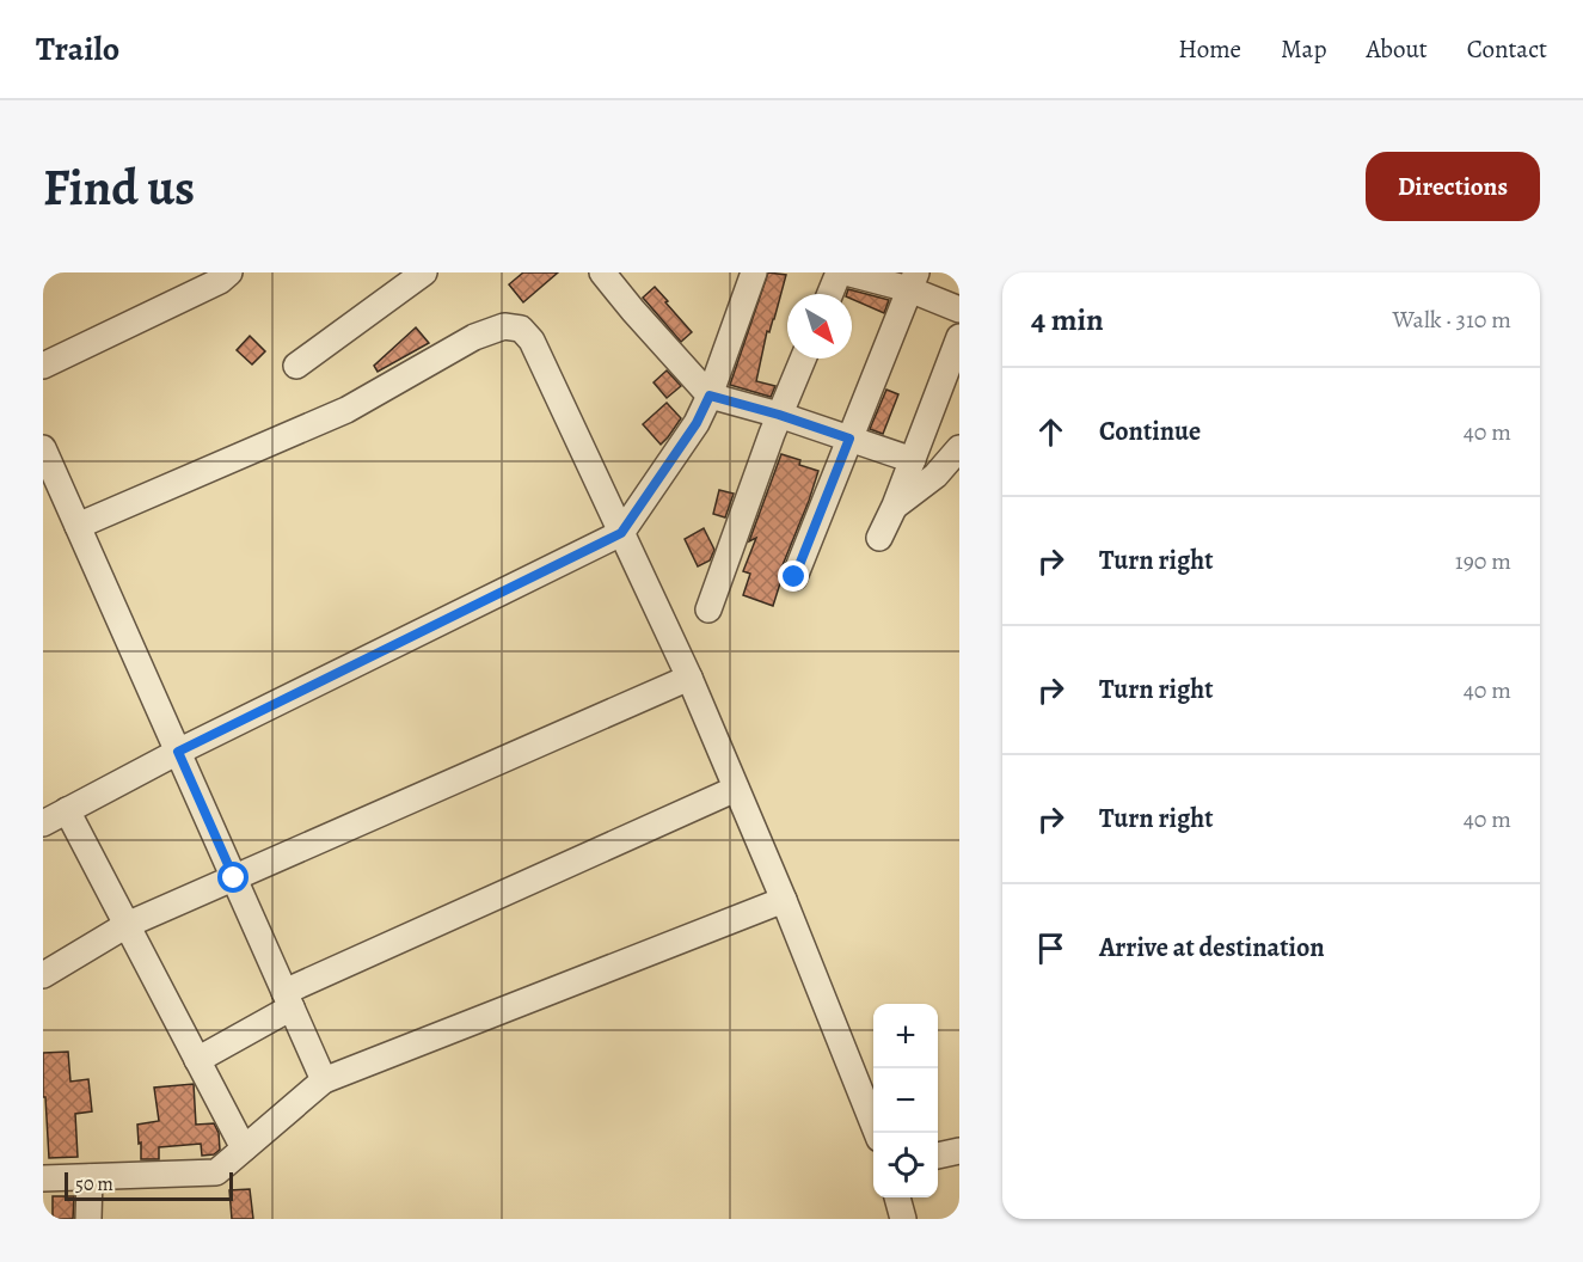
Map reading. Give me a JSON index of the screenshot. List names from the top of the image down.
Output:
{
  "scale_bar": "50 m",
  "north": "bottom right",
  "page": {
    "header": "Trailo",
    "nav": [
      "Home",
      "Map",
      "About",
      "Contact"
    ],
    "buttons": "Directions",
    "title": "Find us",
    "heading": ["4 min", "Walk · 310 m"],
    "list": [
      ["Continue", "40 m"],
      ["Turn right", "190 m"],
      ["Turn right", "40 m"],
      ["Turn right", "40 m"],
      "Arrive at destination"
    ],
    "map_buttons": ["+", "−"],
    "scale": "50 m"
  }
}
